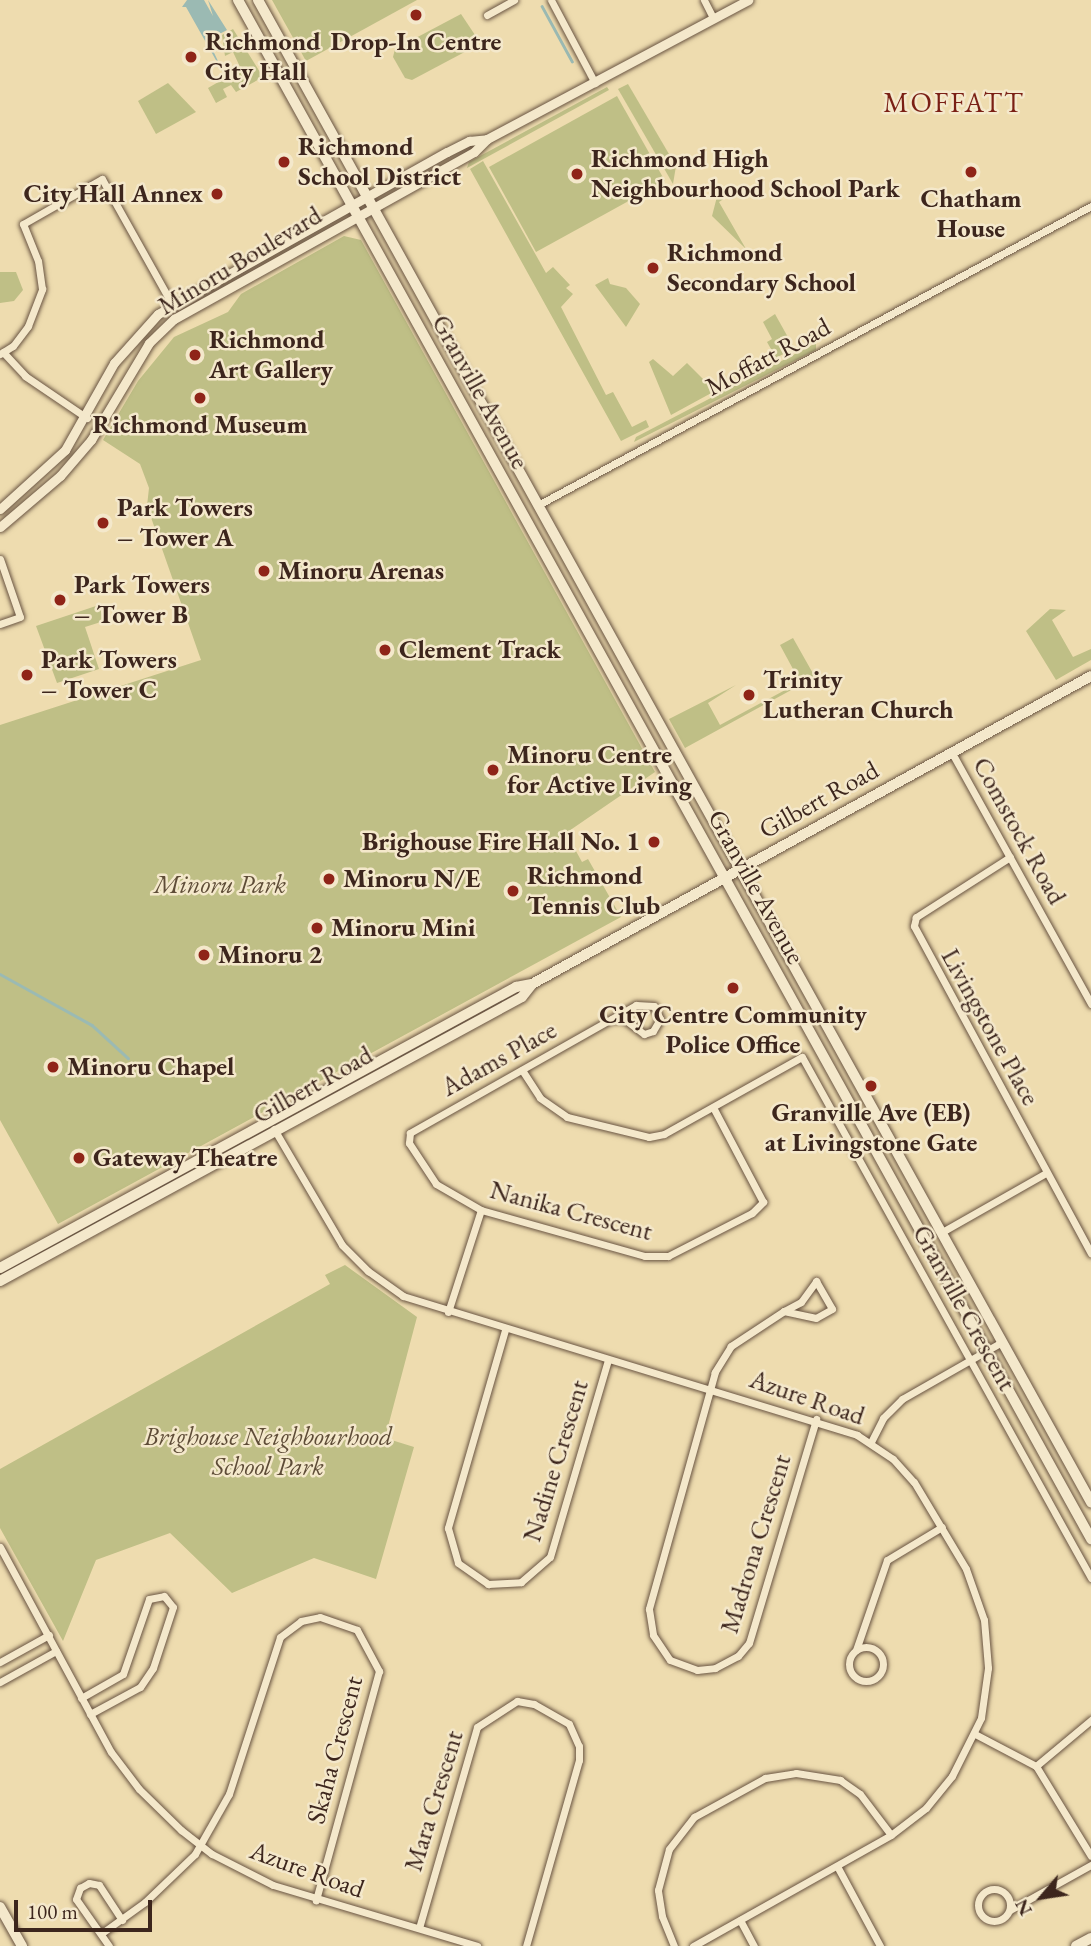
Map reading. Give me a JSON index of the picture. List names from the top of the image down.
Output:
{
  "streets": {
    "main road": ["Granville Avenue", "Gilbert Road"],
    "street": [
      "Minoru Boulevard",
      "Moffatt Road",
      "Comstock Road",
      "Livingstone Place",
      "Adams Place",
      "Nanika Crescent",
      "Granville Crescent",
      "Azure Road",
      "Nadine Crescent",
      "Madrona Crescent",
      "Skaha Crescent",
      "Mara Crescent"
    ]
  },
  "crossings": [
    ["Minoru Boulevard", "Granville Avenue"],
    ["Moffatt Road", "Granville Avenue"],
    ["Granville Avenue", "Gilbert Road"],
    ["Gilbert Road", "Comstock Road"],
    ["Gilbert Road", "Azure Road"],
    ["Comstock Road", "Livingstone Place"],
    ["Adams Place", "Nanika Crescent"],
    ["Nanika Crescent", "Granville Crescent"],
    ["Azure Road", "Nadine Crescent"],
    ["Azure Road", "Madrona Crescent"],
    ["Azure Road", "Skaha Crescent"],
    ["Azure Road", "Mara Crescent"]
  ],
  "districts": ["MOFFATT"],
  "parks": ["Minoru Park", "Brighouse Neighbourhood School Park"],
  "places": [
    "Drop-In Centre",
    "Richmond City Hall",
    "Richmond School District",
    "Chatham House",
    "Richmond High Neighbourhood School Park",
    "City Hall Annex",
    "Richmond Secondary School",
    "Richmond Art Gallery",
    "Richmond Museum",
    "Park Towers – Tower A",
    "Minoru Arenas",
    "Park Towers – Tower B",
    "Clement Track",
    "Park Towers – Tower C",
    "Trinity Lutheran Church",
    "Minoru Centre for Active Living",
    "Brighouse Fire Hall No. 1",
    "Minoru N/E",
    "Richmond Tennis Club",
    "Minoru Mini",
    "Minoru 2",
    "City Centre Community Police Office",
    "Minoru Chapel",
    "Granville Ave (EB) at Livingstone Gate",
    "Gateway Theatre"
  ],
  "scale_bar": "100 m",
  "north": "bottom left"
}
